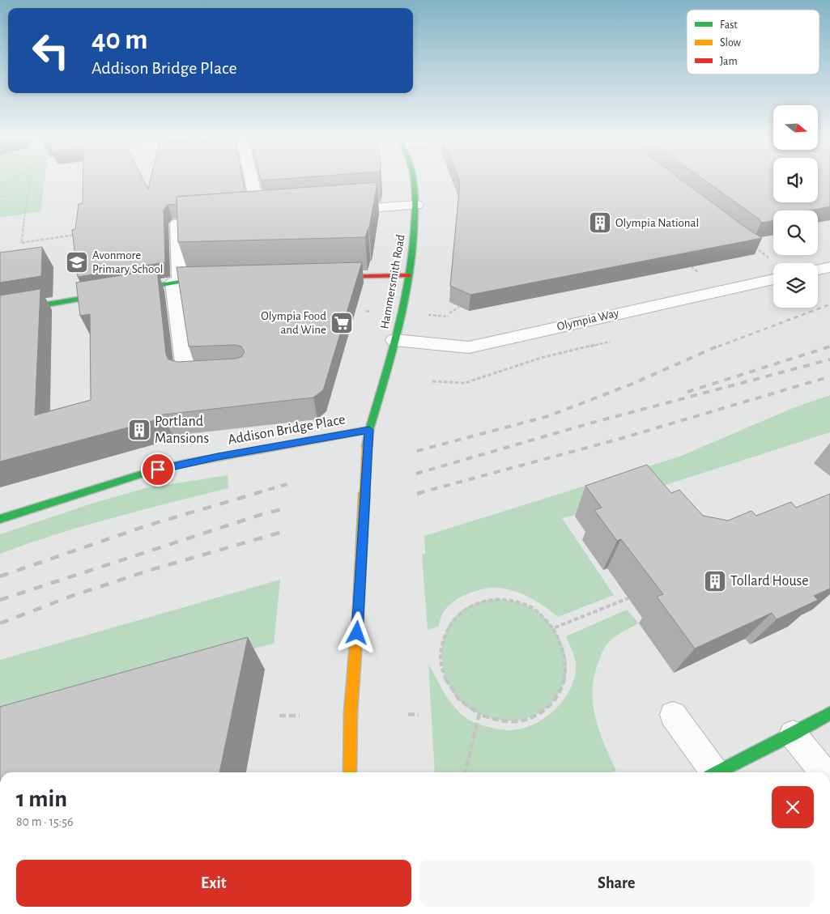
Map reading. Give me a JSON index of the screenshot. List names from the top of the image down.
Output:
{
  "streets": {
    "main road": ["Hammersmith Road", "Addison Bridge Place"],
    "street": ["Olympia Way"]
  },
  "crossings": [
    ["Hammersmith Road", "Olympia Way"],
    ["Hammersmith Road", "Addison Bridge Place"]
  ],
  "places": {
    "building": ["Olympia National", "Portland Mansions", "Tollard House"],
    "school or university": ["Avonmore Primary School"],
    "supermarket": ["Olympia Food and Wine"]
  },
  "legend": ["Fast", "Slow", "Jam"],
  "north": "right",
  "page": {
    "turn": ["40 m", "Addison Bridge Place"],
    "heading": ["1 min", "80 m · 15:56"],
    "buttons": ["Exit", "Share"]
  }
}
